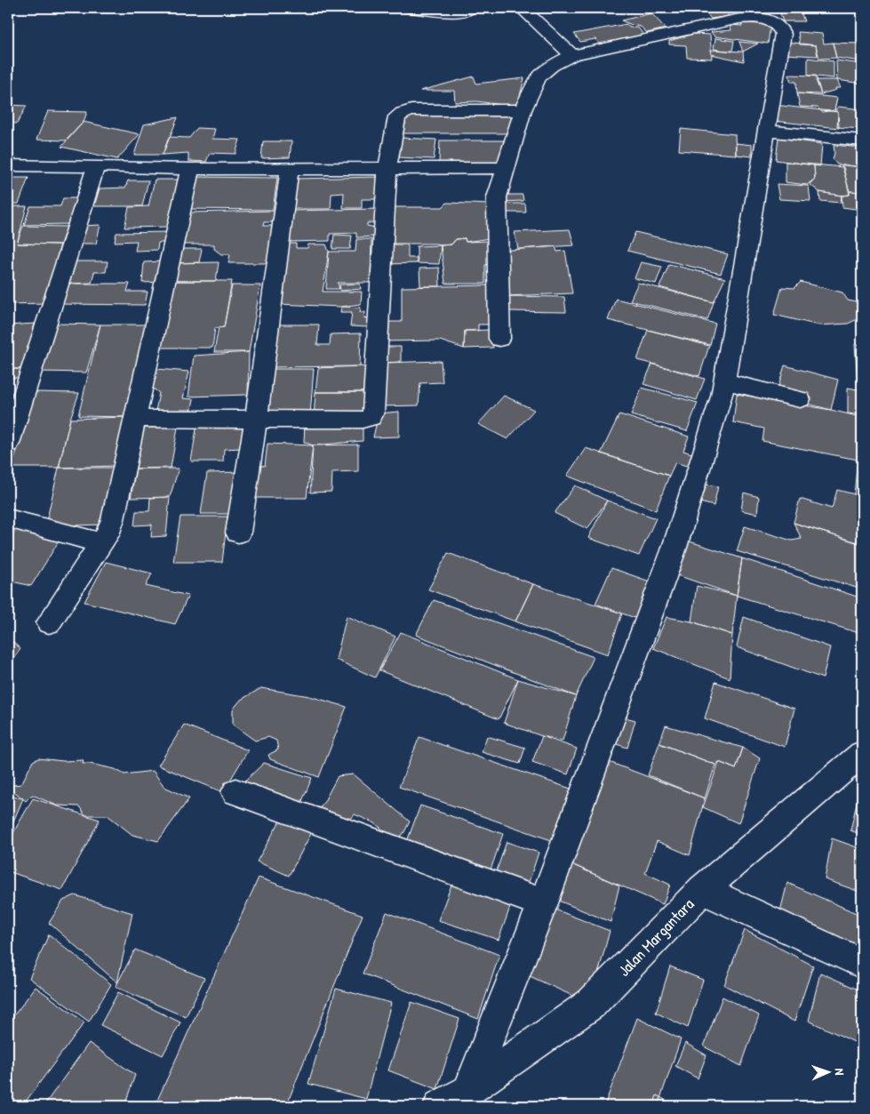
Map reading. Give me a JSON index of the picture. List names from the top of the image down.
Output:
{
  "streets": {
    "street": ["Jalan Margantara"]
  },
  "north": "right"
}
